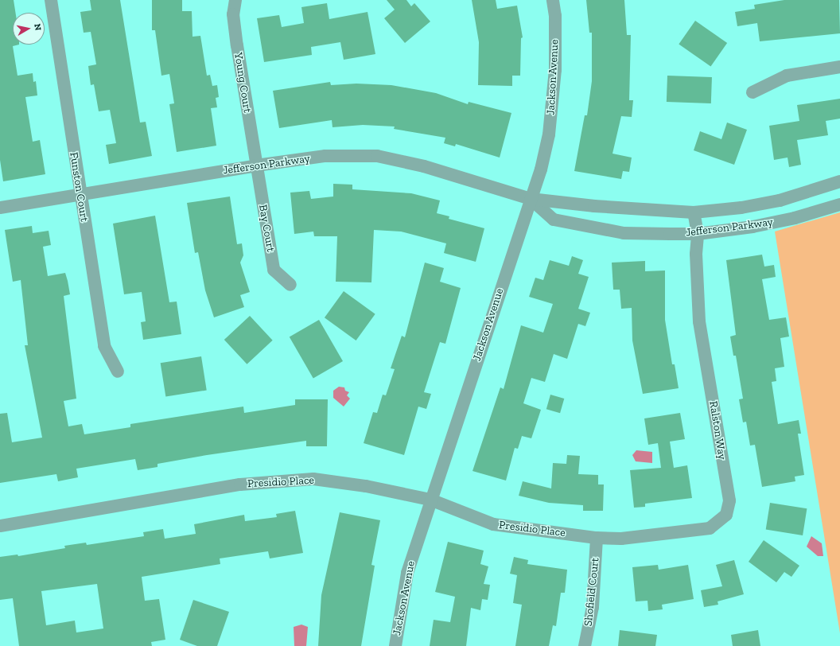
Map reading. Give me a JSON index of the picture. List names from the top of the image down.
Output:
{
  "streets": {
    "street": [
      "Jackson Avenue",
      "Young Court",
      "Jefferson Parkway",
      "Funston Court",
      "Bay Court",
      "Ralston Way",
      "Presidio Place",
      "Shofield Court"
    ]
  },
  "crossings": [
    ["Jackson Avenue", "Jefferson Parkway"],
    ["Jackson Avenue", "Presidio Place"],
    ["Young Court", "Jefferson Parkway"],
    ["Young Court", "Bay Court"],
    ["Jefferson Parkway", "Funston Court"],
    ["Jefferson Parkway", "Bay Court"],
    ["Jefferson Parkway", "Ralston Way"],
    ["Ralston Way", "Presidio Place"],
    ["Ralston Way", "Shofield Court"],
    ["Presidio Place", "Shofield Court"]
  ],
  "north": "right"
}
